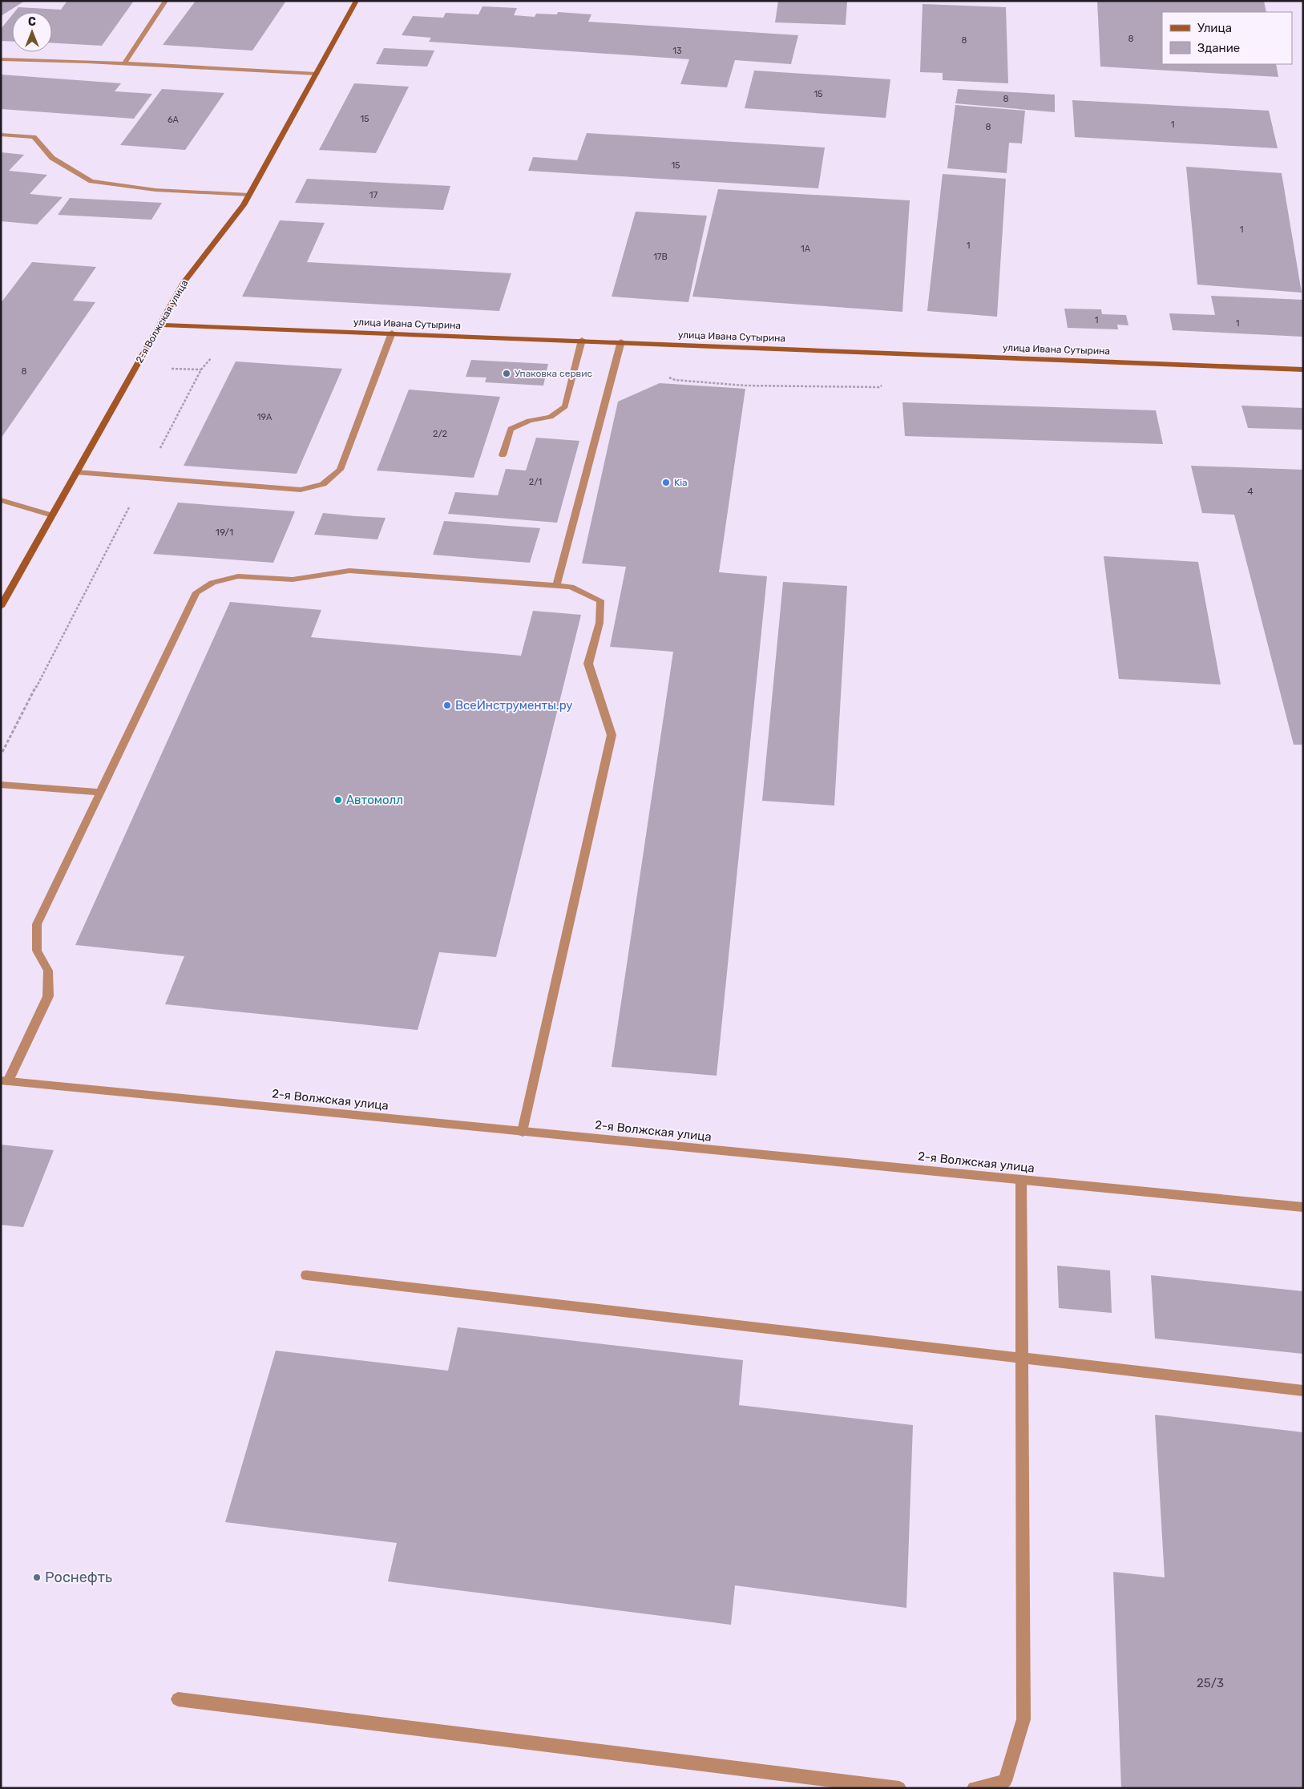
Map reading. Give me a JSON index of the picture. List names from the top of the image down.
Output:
{
  "streets": {
    "street": ["2-я Волжская улица", "улица Ивана Сутырина"]
  },
  "crossings": [
    ["2-я Волжская улица", "улица Ивана Сутырина"]
  ],
  "places": [
    "Упаковка сервис",
    "Kia",
    "ВсеИнструменты.ру",
    "Автомолл",
    "Роснефть"
  ],
  "house_numbers": [
    "8",
    "8",
    "13",
    "15",
    "8",
    "15",
    "6А",
    "1",
    "8",
    "15",
    "17",
    "1",
    "1",
    "1А",
    "17В",
    "1",
    "1",
    "8",
    "19А",
    "2/2",
    "2/1",
    "4",
    "19/1",
    "25/3"
  ],
  "legend": ["Улица", "Здание"],
  "north": "top"
}
